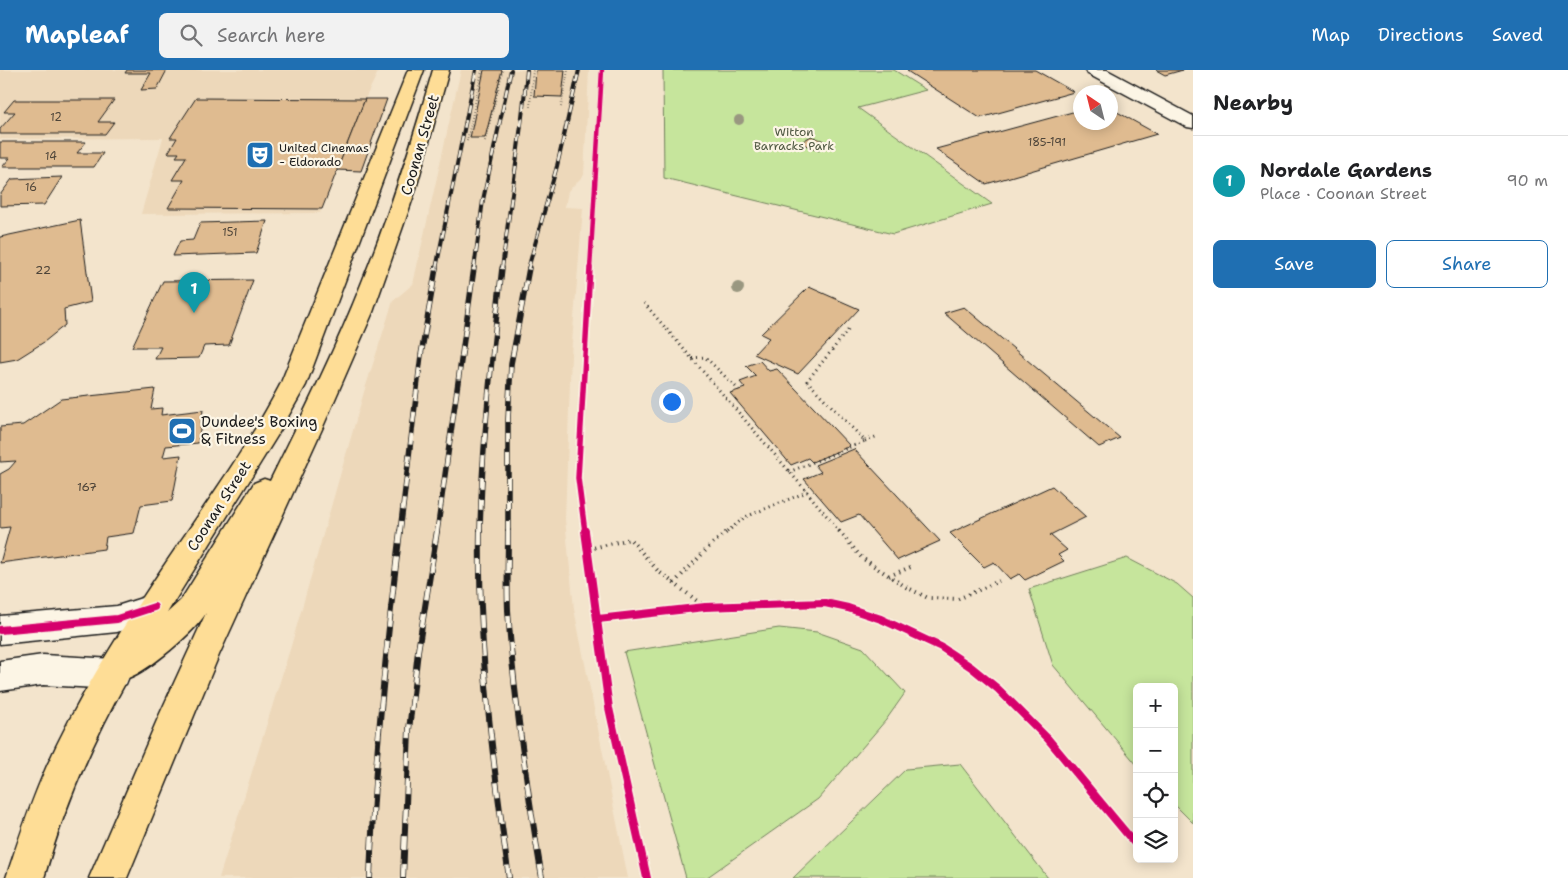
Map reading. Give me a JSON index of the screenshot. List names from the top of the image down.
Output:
{
  "streets": {
    "main road": ["Coonan Street"]
  },
  "parks": ["Witton Barracks Park"],
  "places": {
    "theatre": ["United Cinemas - Eldorado"],
    "sports": ["Dundee's Boxing & Fitness"]
  },
  "house_numbers": [
    "12",
    "185-191",
    "14",
    "16",
    "151",
    "22",
    "167"
  ],
  "north": "top left",
  "page": {
    "header": "Mapleaf",
    "search": "Search here",
    "nav": ["Map", "Directions", "Saved"],
    "heading": "Nearby",
    "list": [
      {
        "mark": "1",
        "name": "Nordale Gardens",
        "note": "Place · Coonan Street",
        "value": "90 m"
      }
    ],
    "buttons": ["Save", "Share"],
    "pins": "1",
    "map_buttons": ["+", "−"]
  }
}
